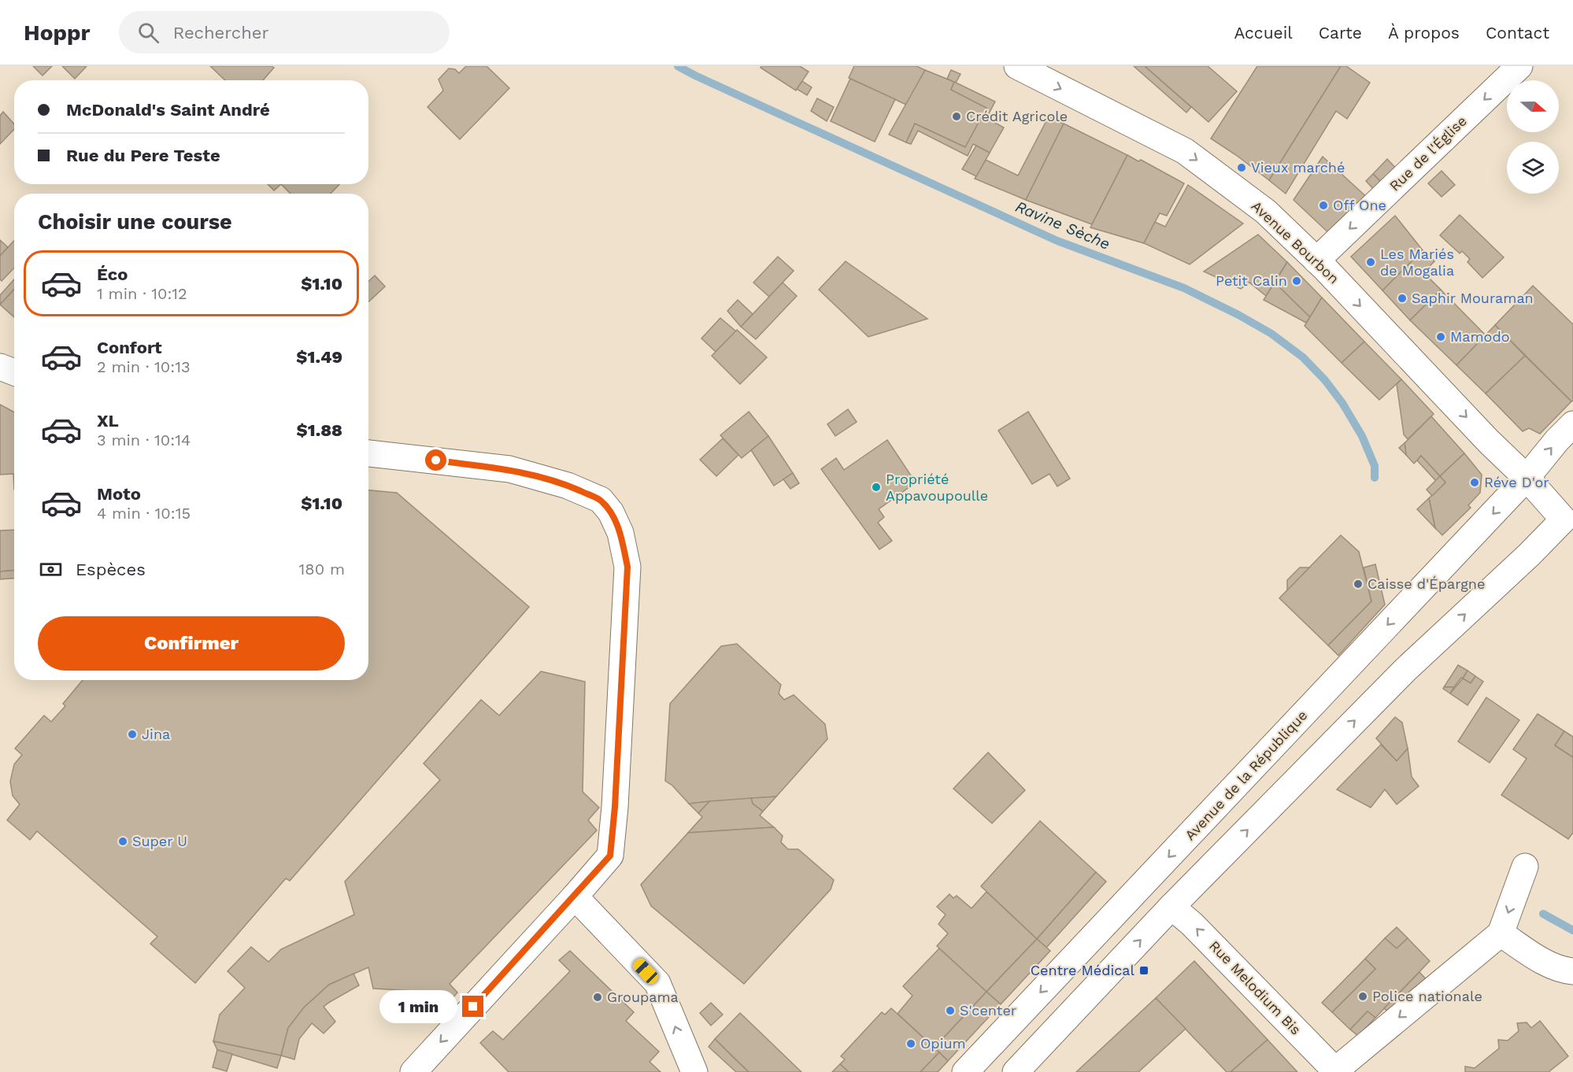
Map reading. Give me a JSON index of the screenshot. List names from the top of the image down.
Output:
{
  "streets": {
    "main road": [
      "Rue de l'Église",
      "Avenue Bourbon",
      "Avenue de la République",
      "Rue Melodium Bis"
    ]
  },
  "crossings": [
    ["Rue de l'Église", "Avenue Bourbon"],
    ["Avenue Bourbon", "Avenue de la République"],
    ["Avenue Bourbon", "Rue Melodium Bis"]
  ],
  "one_way": ["Rue de l'Église", "Avenue de la République", "Rue Melodium Bis"],
  "water": ["Ravine Sèche"],
  "places": {
    "other": [
      "Crédit Agricole",
      "Vieux marché",
      "Off One",
      "Les Mariés de Mogalia",
      "Petit Calin",
      "Saphir Mouraman",
      "Mamodo",
      "Réve D'or",
      "Propriété Appavoupoulle",
      "Caisse d'Épargne",
      "Jina",
      "Super U",
      "Police nationale",
      "Groupama",
      "S'center",
      "Opium"
    ],
    "transit": ["Centre Médical"]
  },
  "north": "right",
  "page": {
    "header": "Hoppr",
    "search": "Rechercher",
    "nav": [
      "Accueil",
      "Carte",
      "À propos",
      "Contact"
    ],
    "banner": ["McDonald's Saint André", "Rue du Pere Teste"],
    "heading": "Choisir une course",
    "list": [
      {
        "name": "Éco",
        "note": "1 min · 10:12",
        "value": "$1.10"
      },
      {
        "name": "Confort",
        "note": "2 min · 10:13",
        "value": "$1.49"
      },
      {
        "name": "XL",
        "note": "3 min · 10:14",
        "value": "$1.88"
      },
      {
        "name": "Moto",
        "note": "4 min · 10:15",
        "value": "$1.10"
      }
    ],
    "pay": ["Espèces", "180 m"],
    "buttons": "Confirmer",
    "bubble": "1 min"
  }
}
